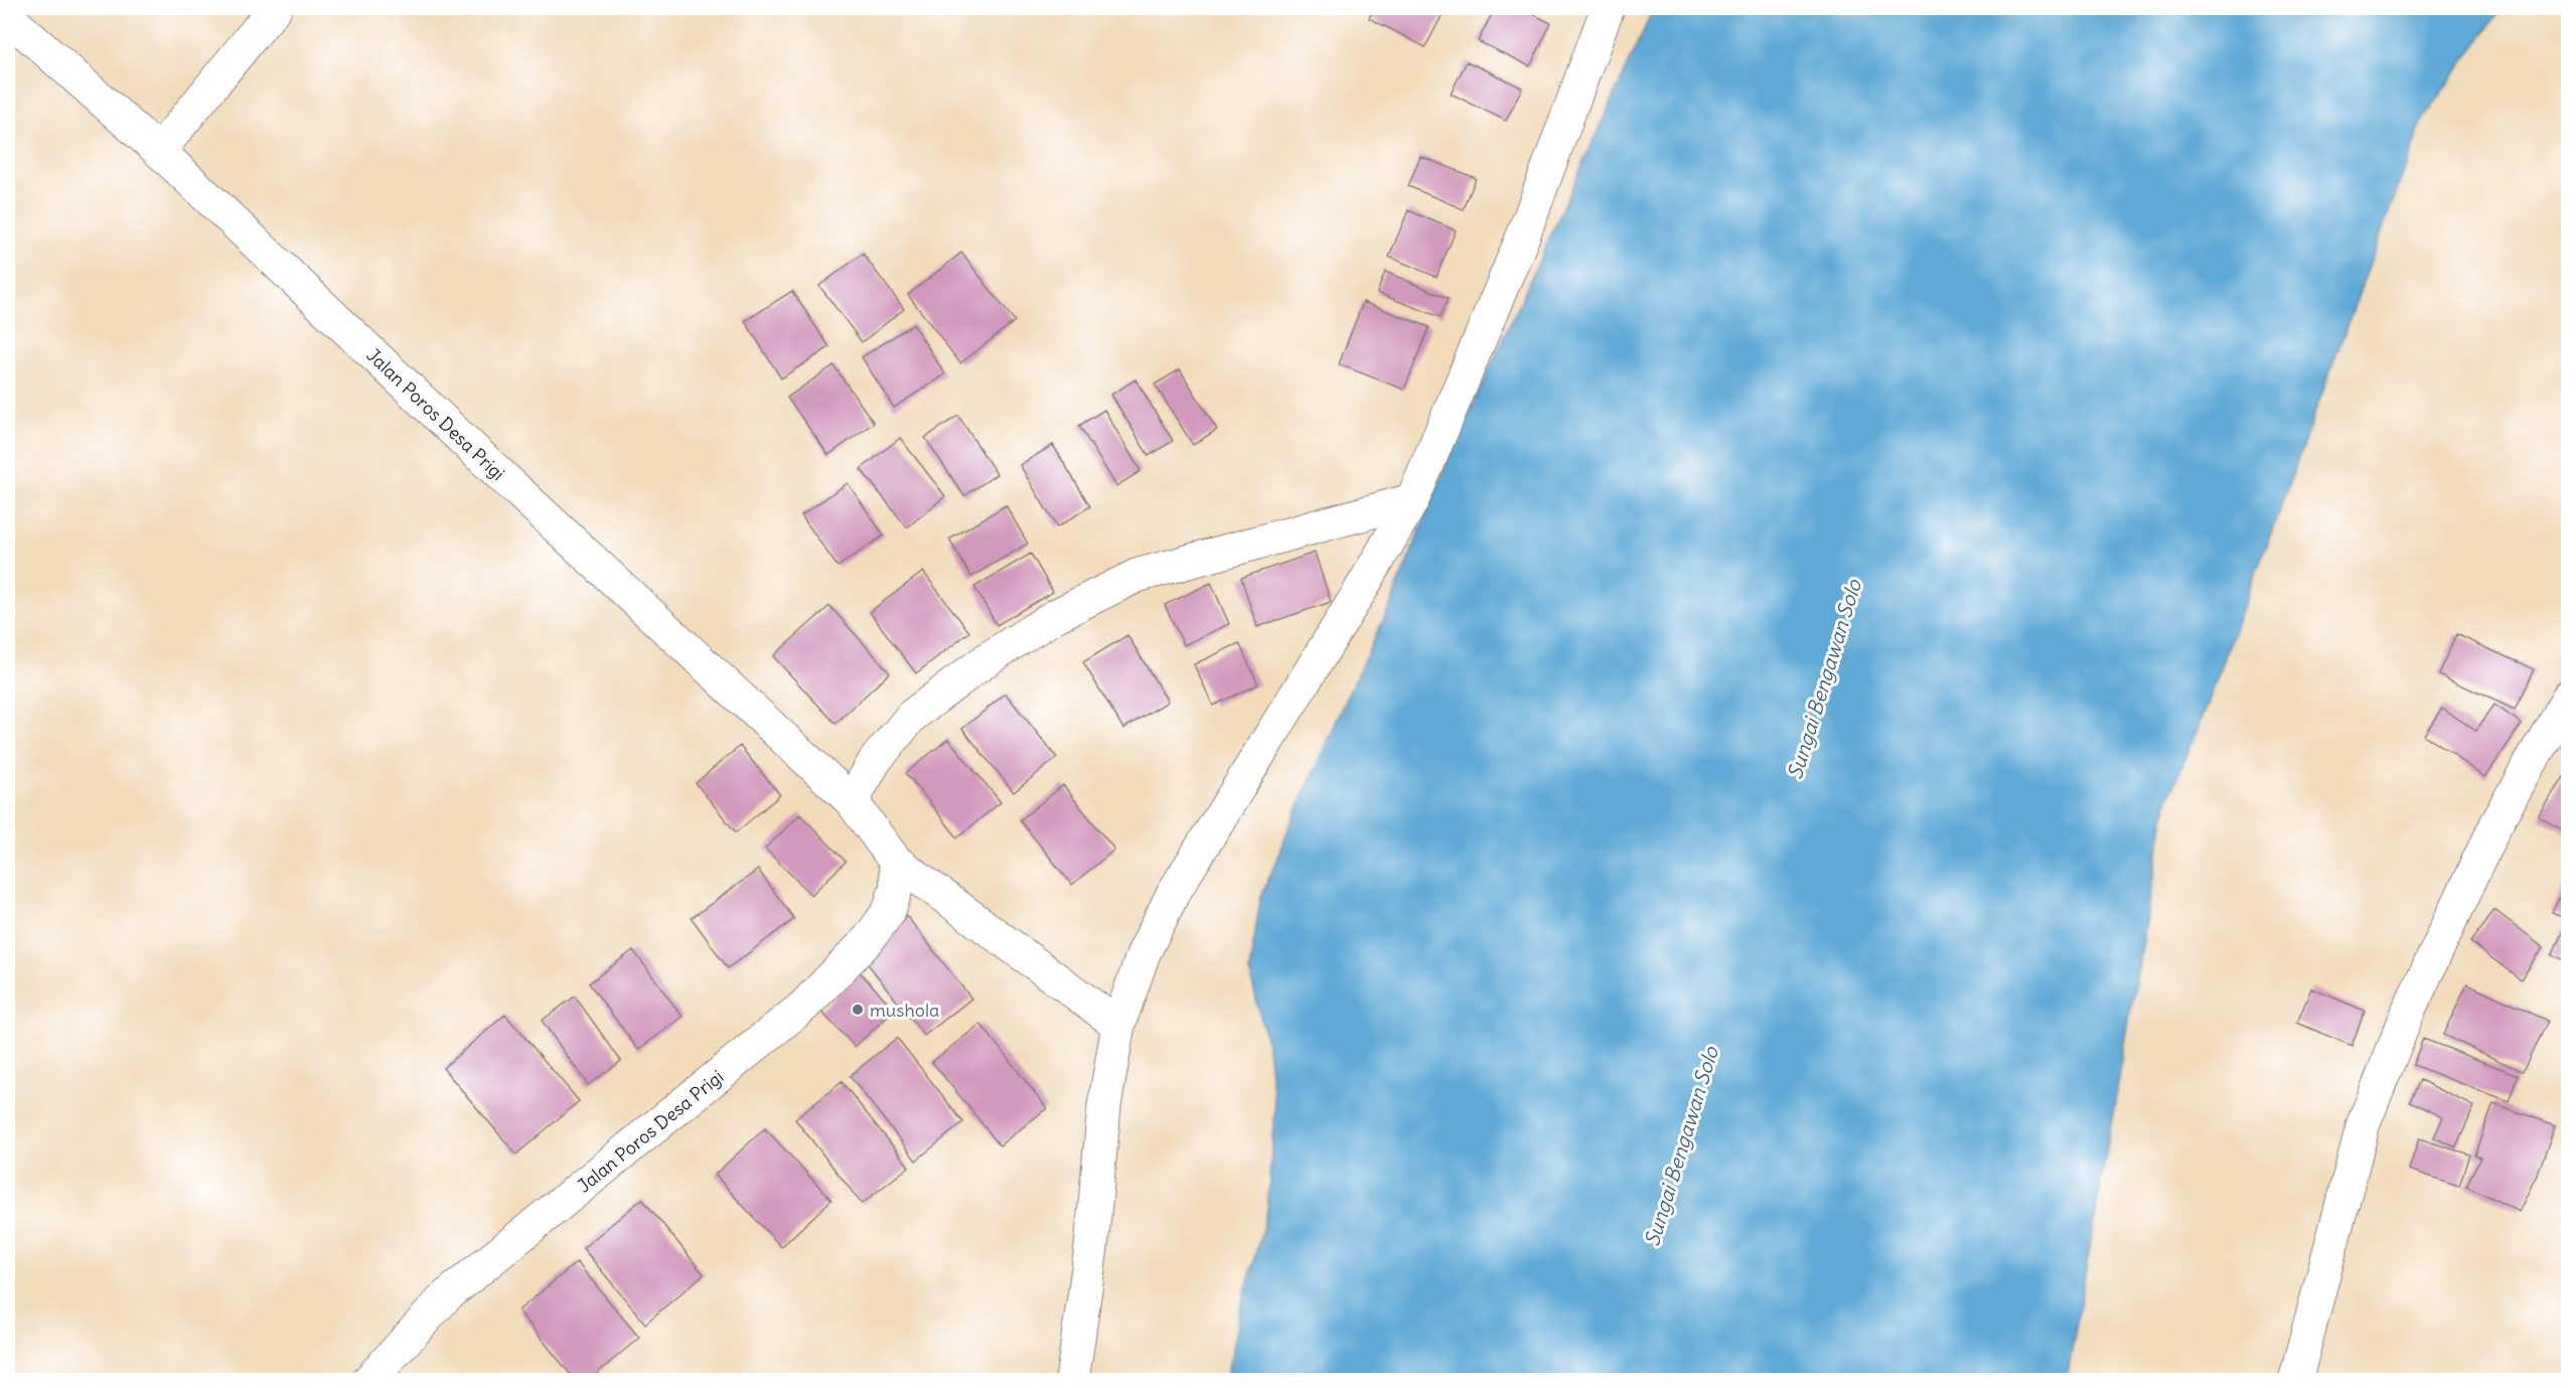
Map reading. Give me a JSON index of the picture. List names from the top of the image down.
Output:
{
  "streets": {
    "street": ["Jalan Poros Desa Prigi"]
  },
  "water": ["Sungai Bengawan Solo"],
  "places": ["mushola"]
}
